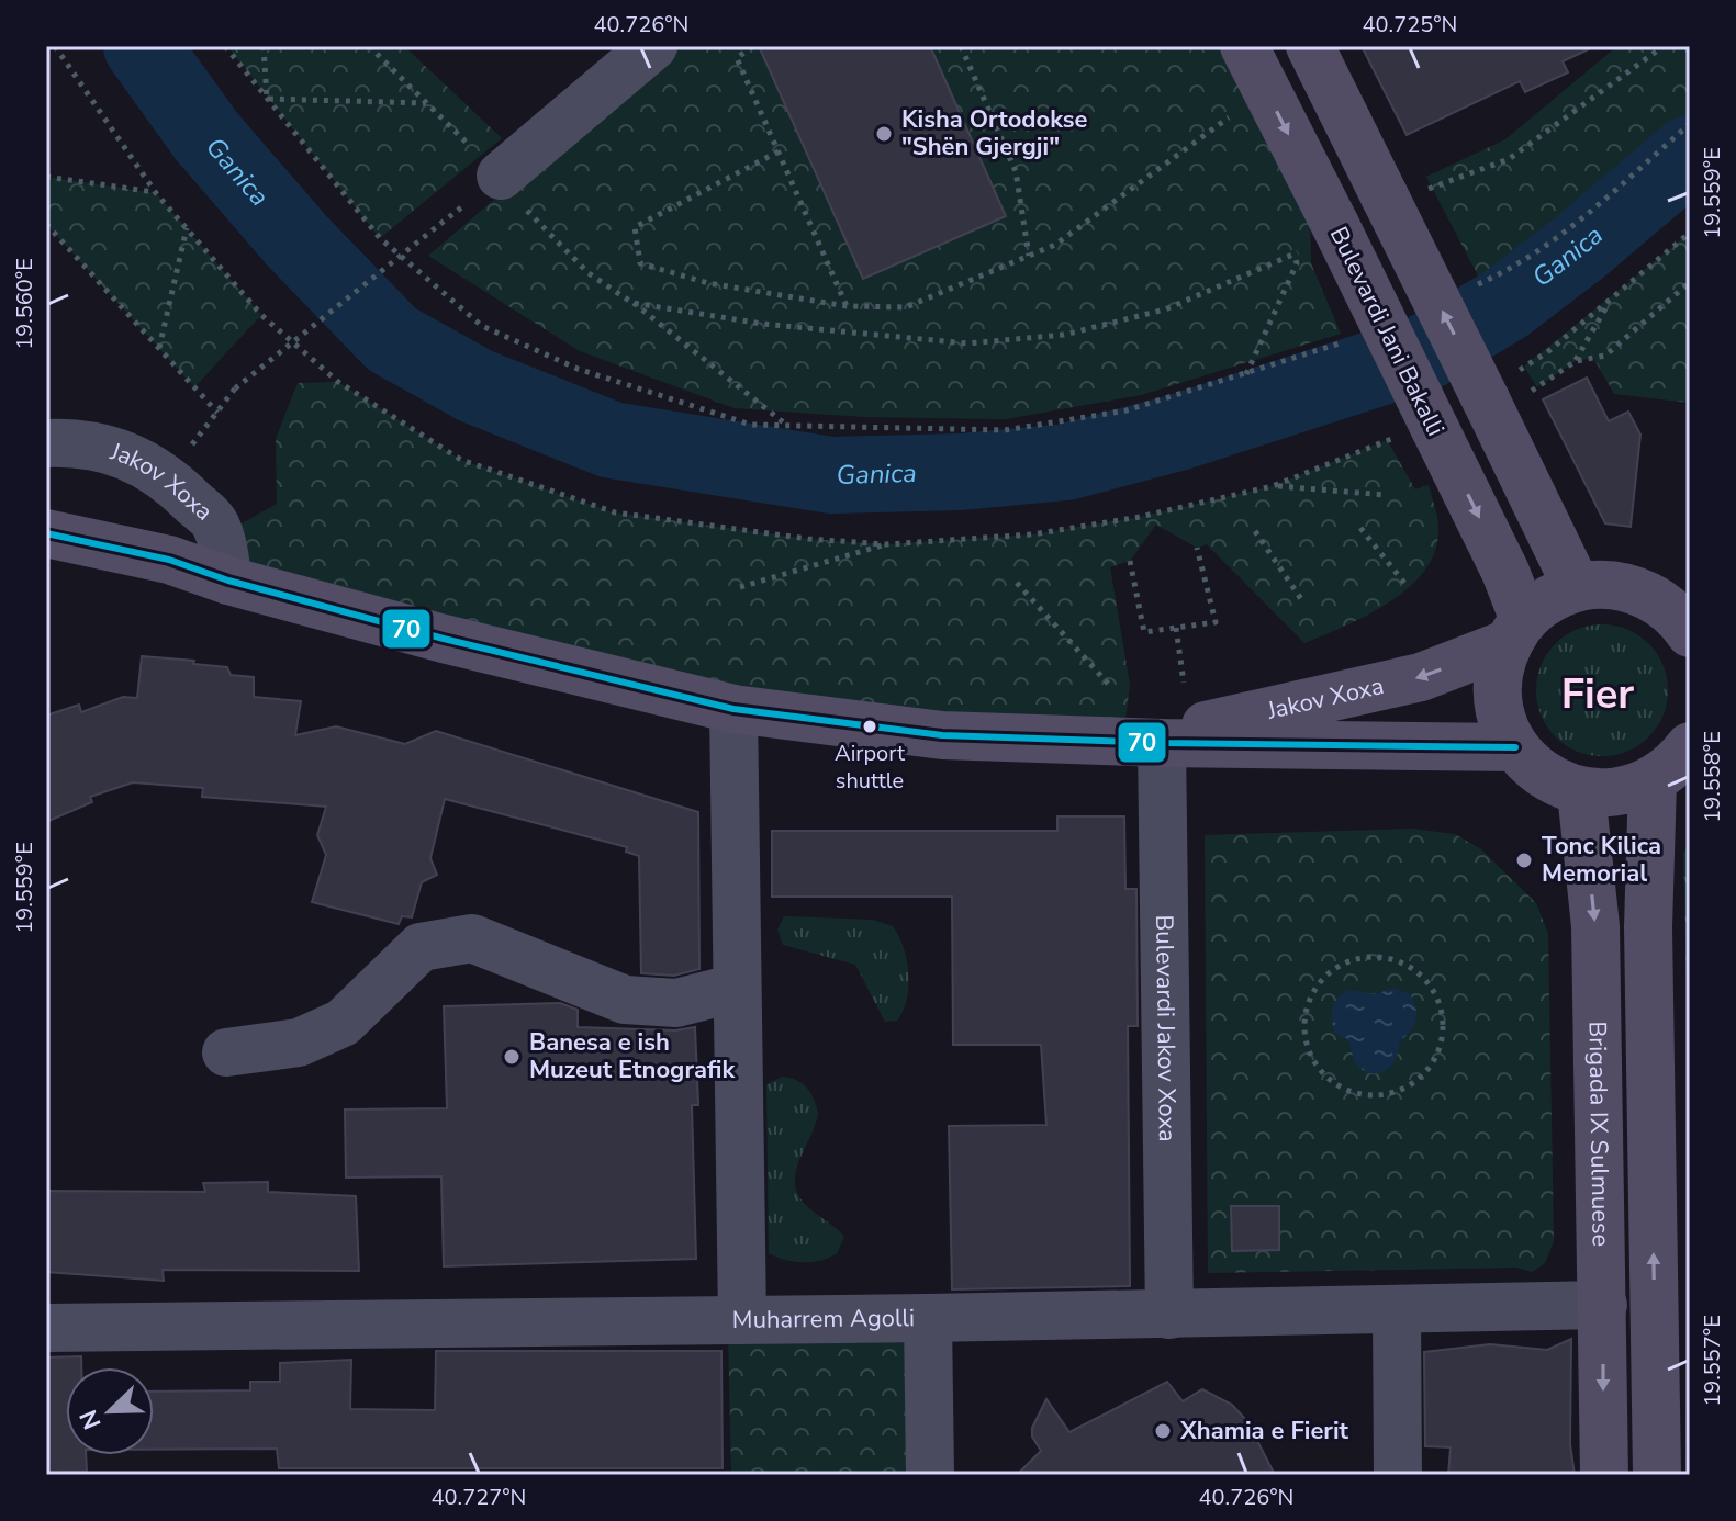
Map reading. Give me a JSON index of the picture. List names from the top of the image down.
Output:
{
  "streets": {
    "main road": ["Bulevardi Jani Bakalli", "Jakov Xoxa", "Brigada IX Sulmuese"],
    "street": ["Bulevardi Jakov Xoxa", "Muharrem Agolli"]
  },
  "crossings": [
    ["Bulevardi Jani Bakalli", "Jakov Xoxa"],
    ["Jakov Xoxa", "Bulevardi Jakov Xoxa"],
    ["Bulevardi Jakov Xoxa", "Muharrem Agolli"],
    ["Brigada IX Sulmuese", "Muharrem Agolli"]
  ],
  "districts": ["Fier"],
  "water": ["Ganica"],
  "places": [
    "Kisha Ortodokse \"Shën Gjergji\"",
    "Airport shuttle",
    "Tonc Kilica Memorial",
    "Banesa e ish Muzeut Etnografik",
    "Xhamia e Fierit"
  ],
  "lines": ["transit line 70"],
  "north": "bottom left",
  "coordinates": [
    "40.726°N",
    "40.725°N",
    "19.559°E",
    "19.560°E",
    "19.558°E",
    "19.557°E",
    "40.727°N"
  ]
}
